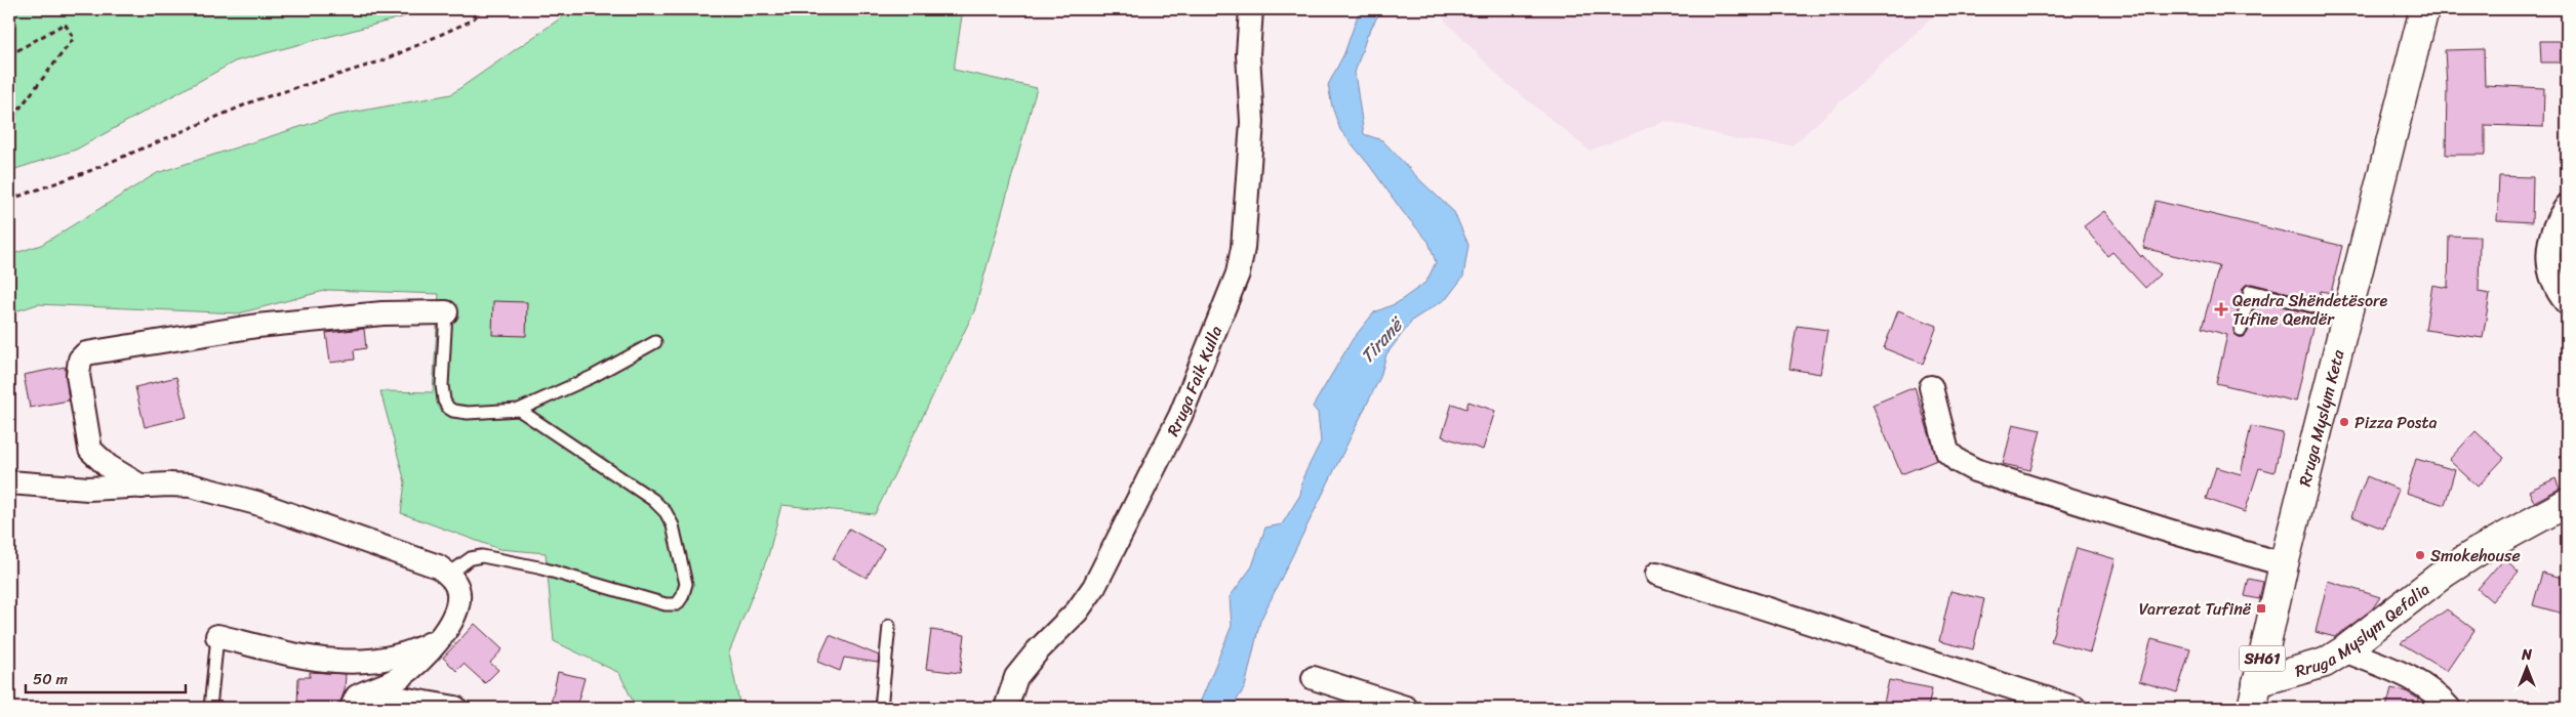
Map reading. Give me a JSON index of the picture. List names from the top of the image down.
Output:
{
  "streets": {
    "main road": ["Rruga Myslym Keta", "Rruga Myslym Qefalia", "SH61"],
    "street": ["Rruga Faik Kulla"]
  },
  "crossings": [
    ["Rruga Myslym Keta", "Rruga Myslym Qefalia"]
  ],
  "water": ["Tiranë"],
  "places": {
    "health": ["Qendra Shëndetësore Tufine Qendër"],
    "other": ["Pizza Posta", "Smokehouse"],
    "transit": ["Varrezat Tufinë"]
  },
  "scale_bar": "50 m",
  "north": "top"
}
